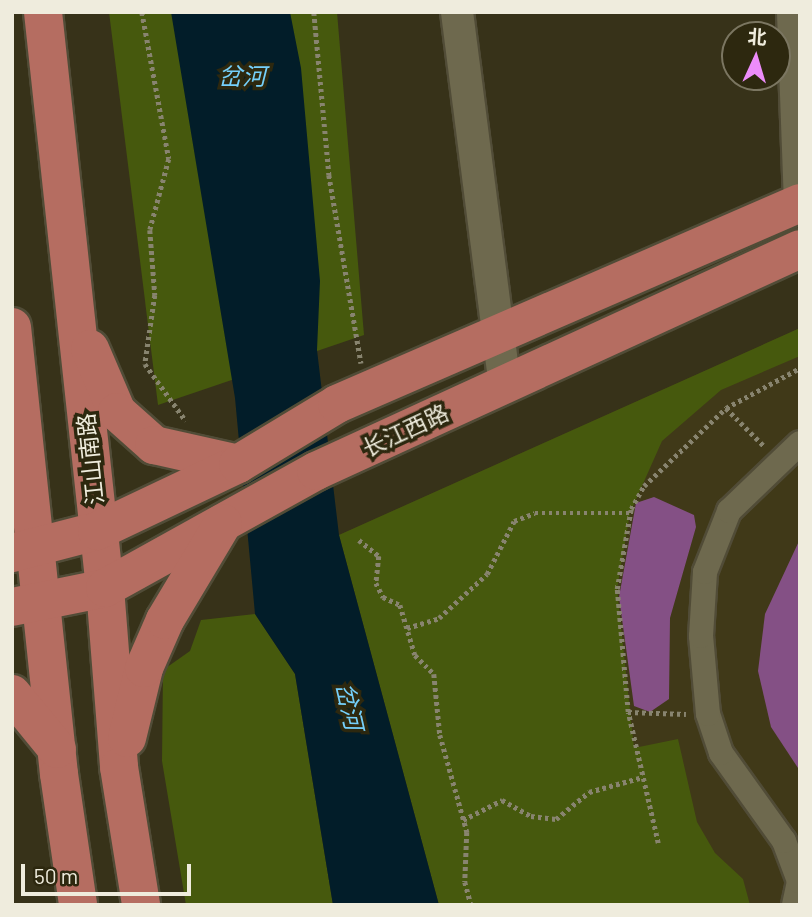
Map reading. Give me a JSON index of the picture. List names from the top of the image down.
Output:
{
  "streets": {
    "main road": ["长江西路", "江山南路"]
  },
  "crossings": [
    ["长江西路", "江山南路"]
  ],
  "water": ["岔河"],
  "scale_bar": "50 m",
  "north": "top"
}
